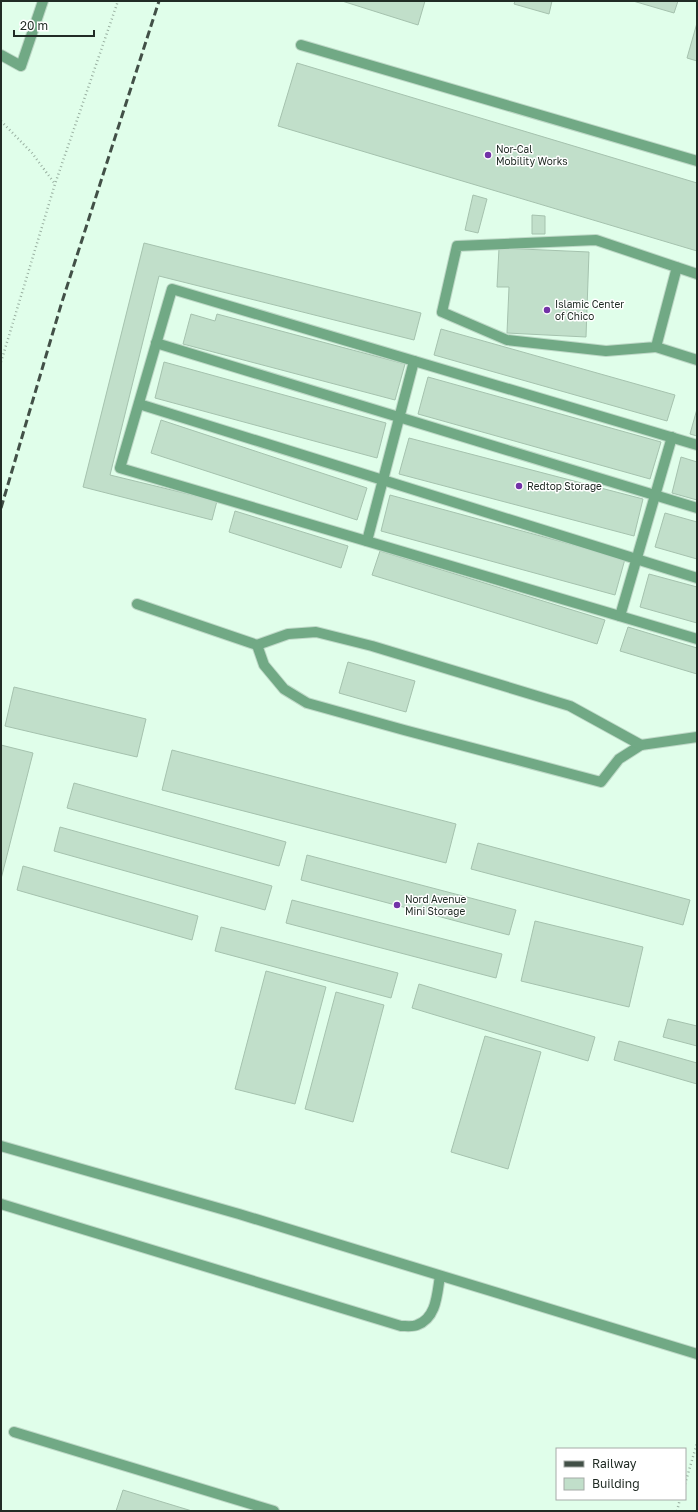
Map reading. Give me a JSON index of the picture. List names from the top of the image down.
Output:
{
  "places": [
    "Nor-Cal Mobility Works",
    "Islamic Center of Chico",
    "Redtop Storage",
    "Nord Avenue Mini Storage"
  ],
  "legend": ["Railway", "Building"],
  "scale_bar": "20 m"
}
